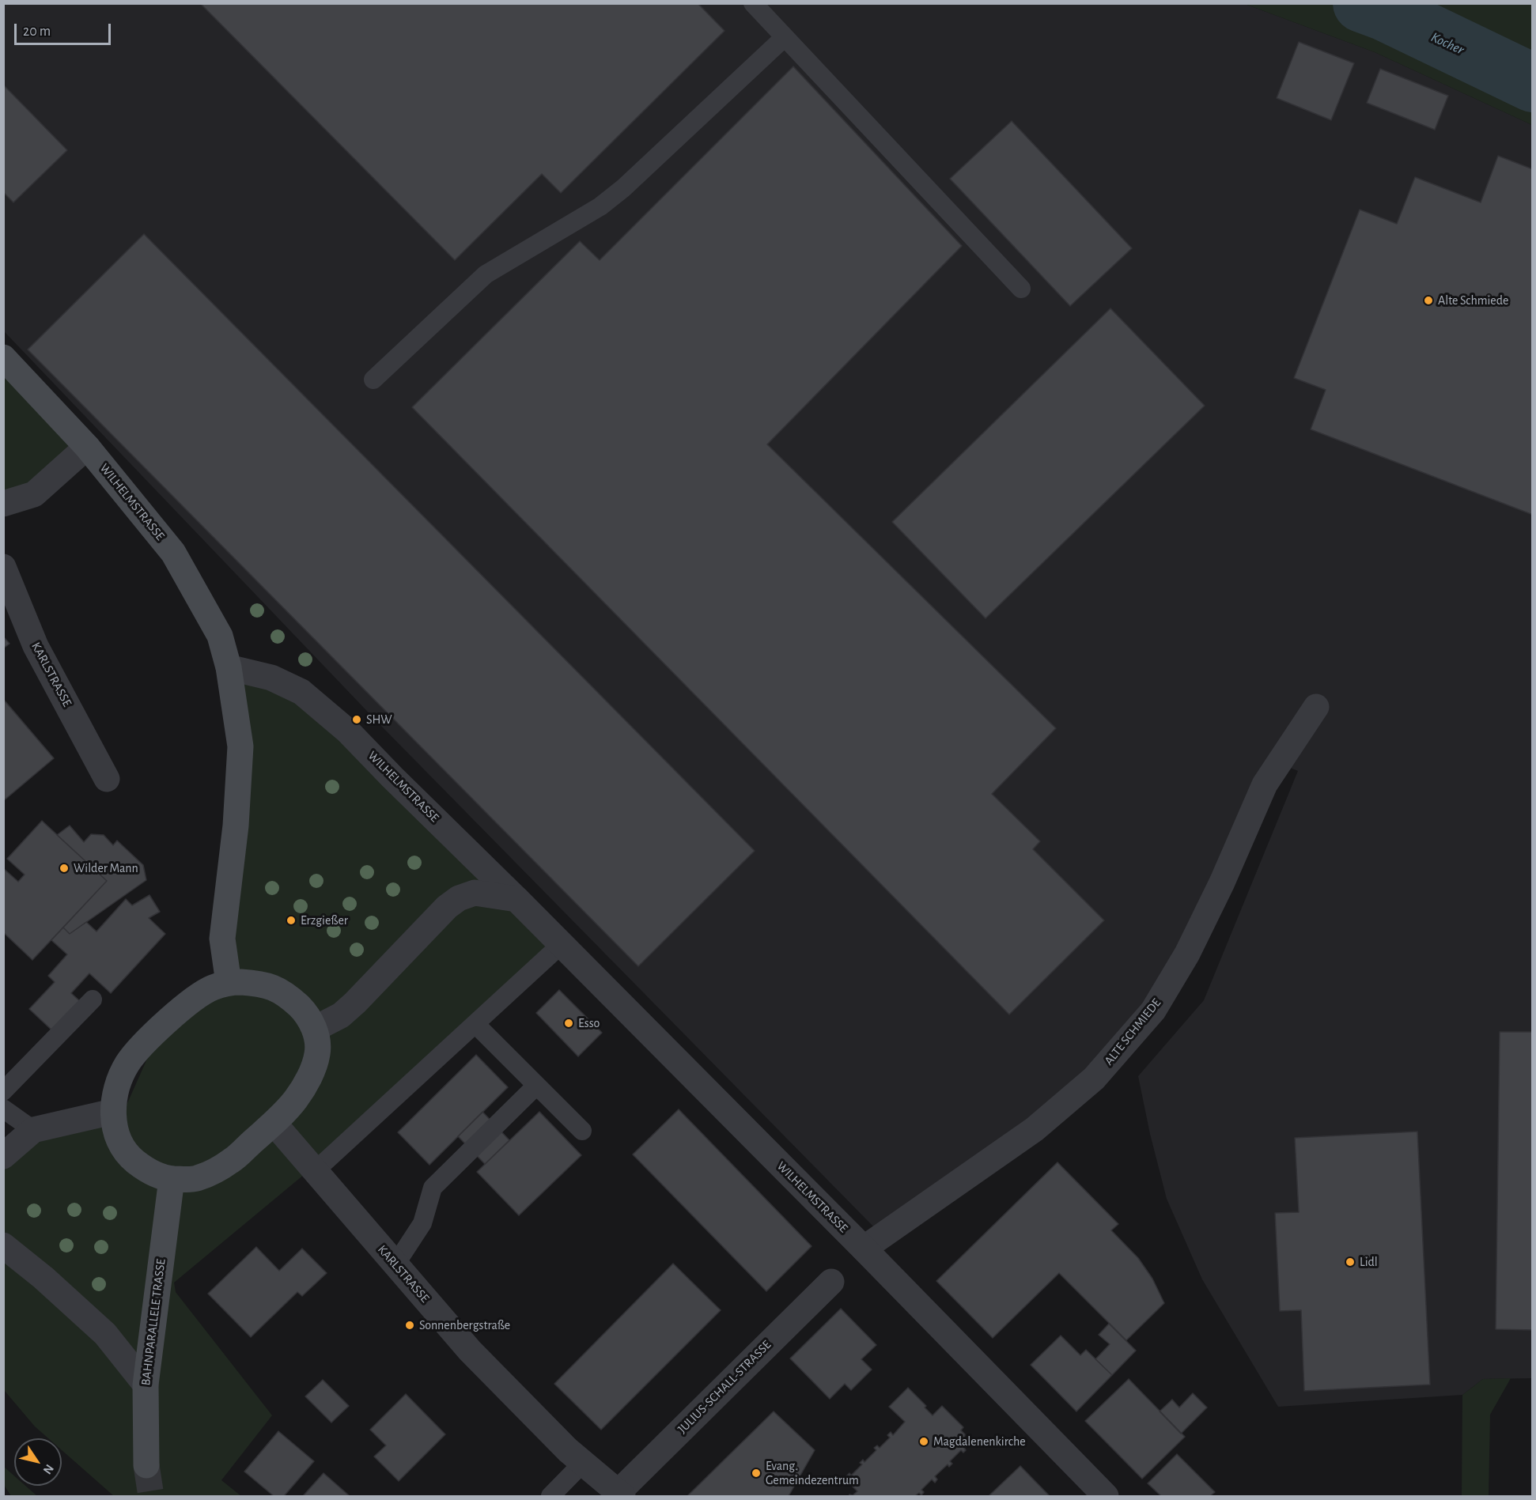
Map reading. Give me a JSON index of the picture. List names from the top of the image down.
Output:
{
  "streets": {
    "main road": ["WILHELMSTRASSE", "BAHNPARALLELE TRASSE"],
    "street": ["KARLSTRASSE", "ALTE SCHMIEDE", "JULIUS-SCHALL-STRASSE"]
  },
  "crossings": [
    ["WILHELMSTRASSE", "ALTE SCHMIEDE"],
    ["KARLSTRASSE", "JULIUS-SCHALL-STRASSE"]
  ],
  "water": ["Kocher"],
  "places": [
    "Alte Schmiede",
    "SHW",
    "Wilder Mann",
    "Erzgießer",
    "Esso",
    "Lidl",
    "Sonnenbergstraße",
    "Magdalenenkirche",
    "Evang. Gemeindezentrum"
  ],
  "scale_bar": "20 m",
  "north": "bottom right"
}
